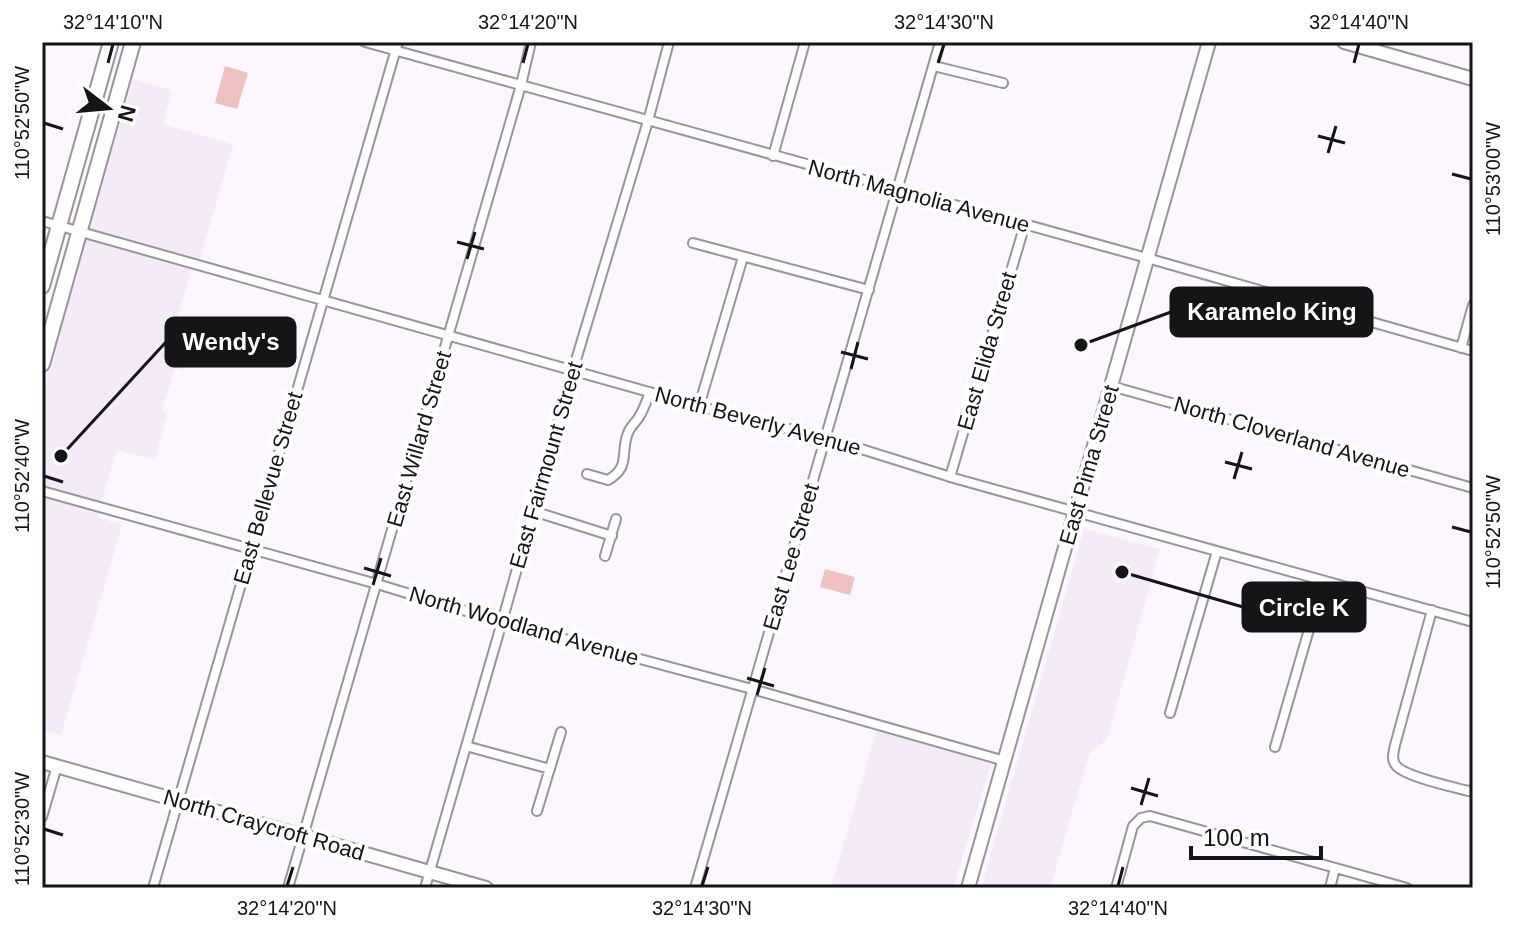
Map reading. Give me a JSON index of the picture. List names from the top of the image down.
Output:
{
  "streets": {
    "street": [
      "North Magnolia Avenue",
      "East Elida Street",
      "North Beverly Avenue",
      "North Cloverland Avenue",
      "East Willard Street",
      "East Fairmount Street",
      "East Pima Street",
      "East Bellevue Street",
      "East Lee Street",
      "North Woodland Avenue",
      "North Craycroft Road"
    ]
  },
  "crossings": [
    ["North Magnolia Avenue", "East Elida Street"],
    ["North Magnolia Avenue", "East Willard Street"],
    ["North Magnolia Avenue", "East Fairmount Street"],
    ["North Magnolia Avenue", "East Pima Street"],
    ["North Magnolia Avenue", "East Bellevue Street"],
    ["North Magnolia Avenue", "East Lee Street"],
    ["East Elida Street", "North Beverly Avenue"],
    ["North Beverly Avenue", "East Willard Street"],
    ["North Beverly Avenue", "East Fairmount Street"],
    ["North Beverly Avenue", "East Pima Street"],
    ["North Beverly Avenue", "East Bellevue Street"],
    ["North Beverly Avenue", "East Lee Street"],
    ["North Cloverland Avenue", "East Pima Street"],
    ["East Willard Street", "North Woodland Avenue"],
    ["East Willard Street", "North Craycroft Road"],
    ["East Fairmount Street", "North Woodland Avenue"],
    ["East Fairmount Street", "North Craycroft Road"],
    ["East Pima Street", "North Woodland Avenue"],
    ["East Bellevue Street", "North Woodland Avenue"],
    ["East Bellevue Street", "North Craycroft Road"],
    ["East Lee Street", "North Woodland Avenue"]
  ],
  "places": ["Karamelo King", "Wendy's", "Circle K"],
  "scale_bar": "100 m",
  "north": "right",
  "coordinates": [
    "32°14'10\"N",
    "32°14'20\"N",
    "32°14'30\"N",
    "32°14'40\"N",
    "110°52'50\"W",
    "110°53'00\"W",
    "110°52'40\"W",
    "110°52'30\"W"
  ]
}
